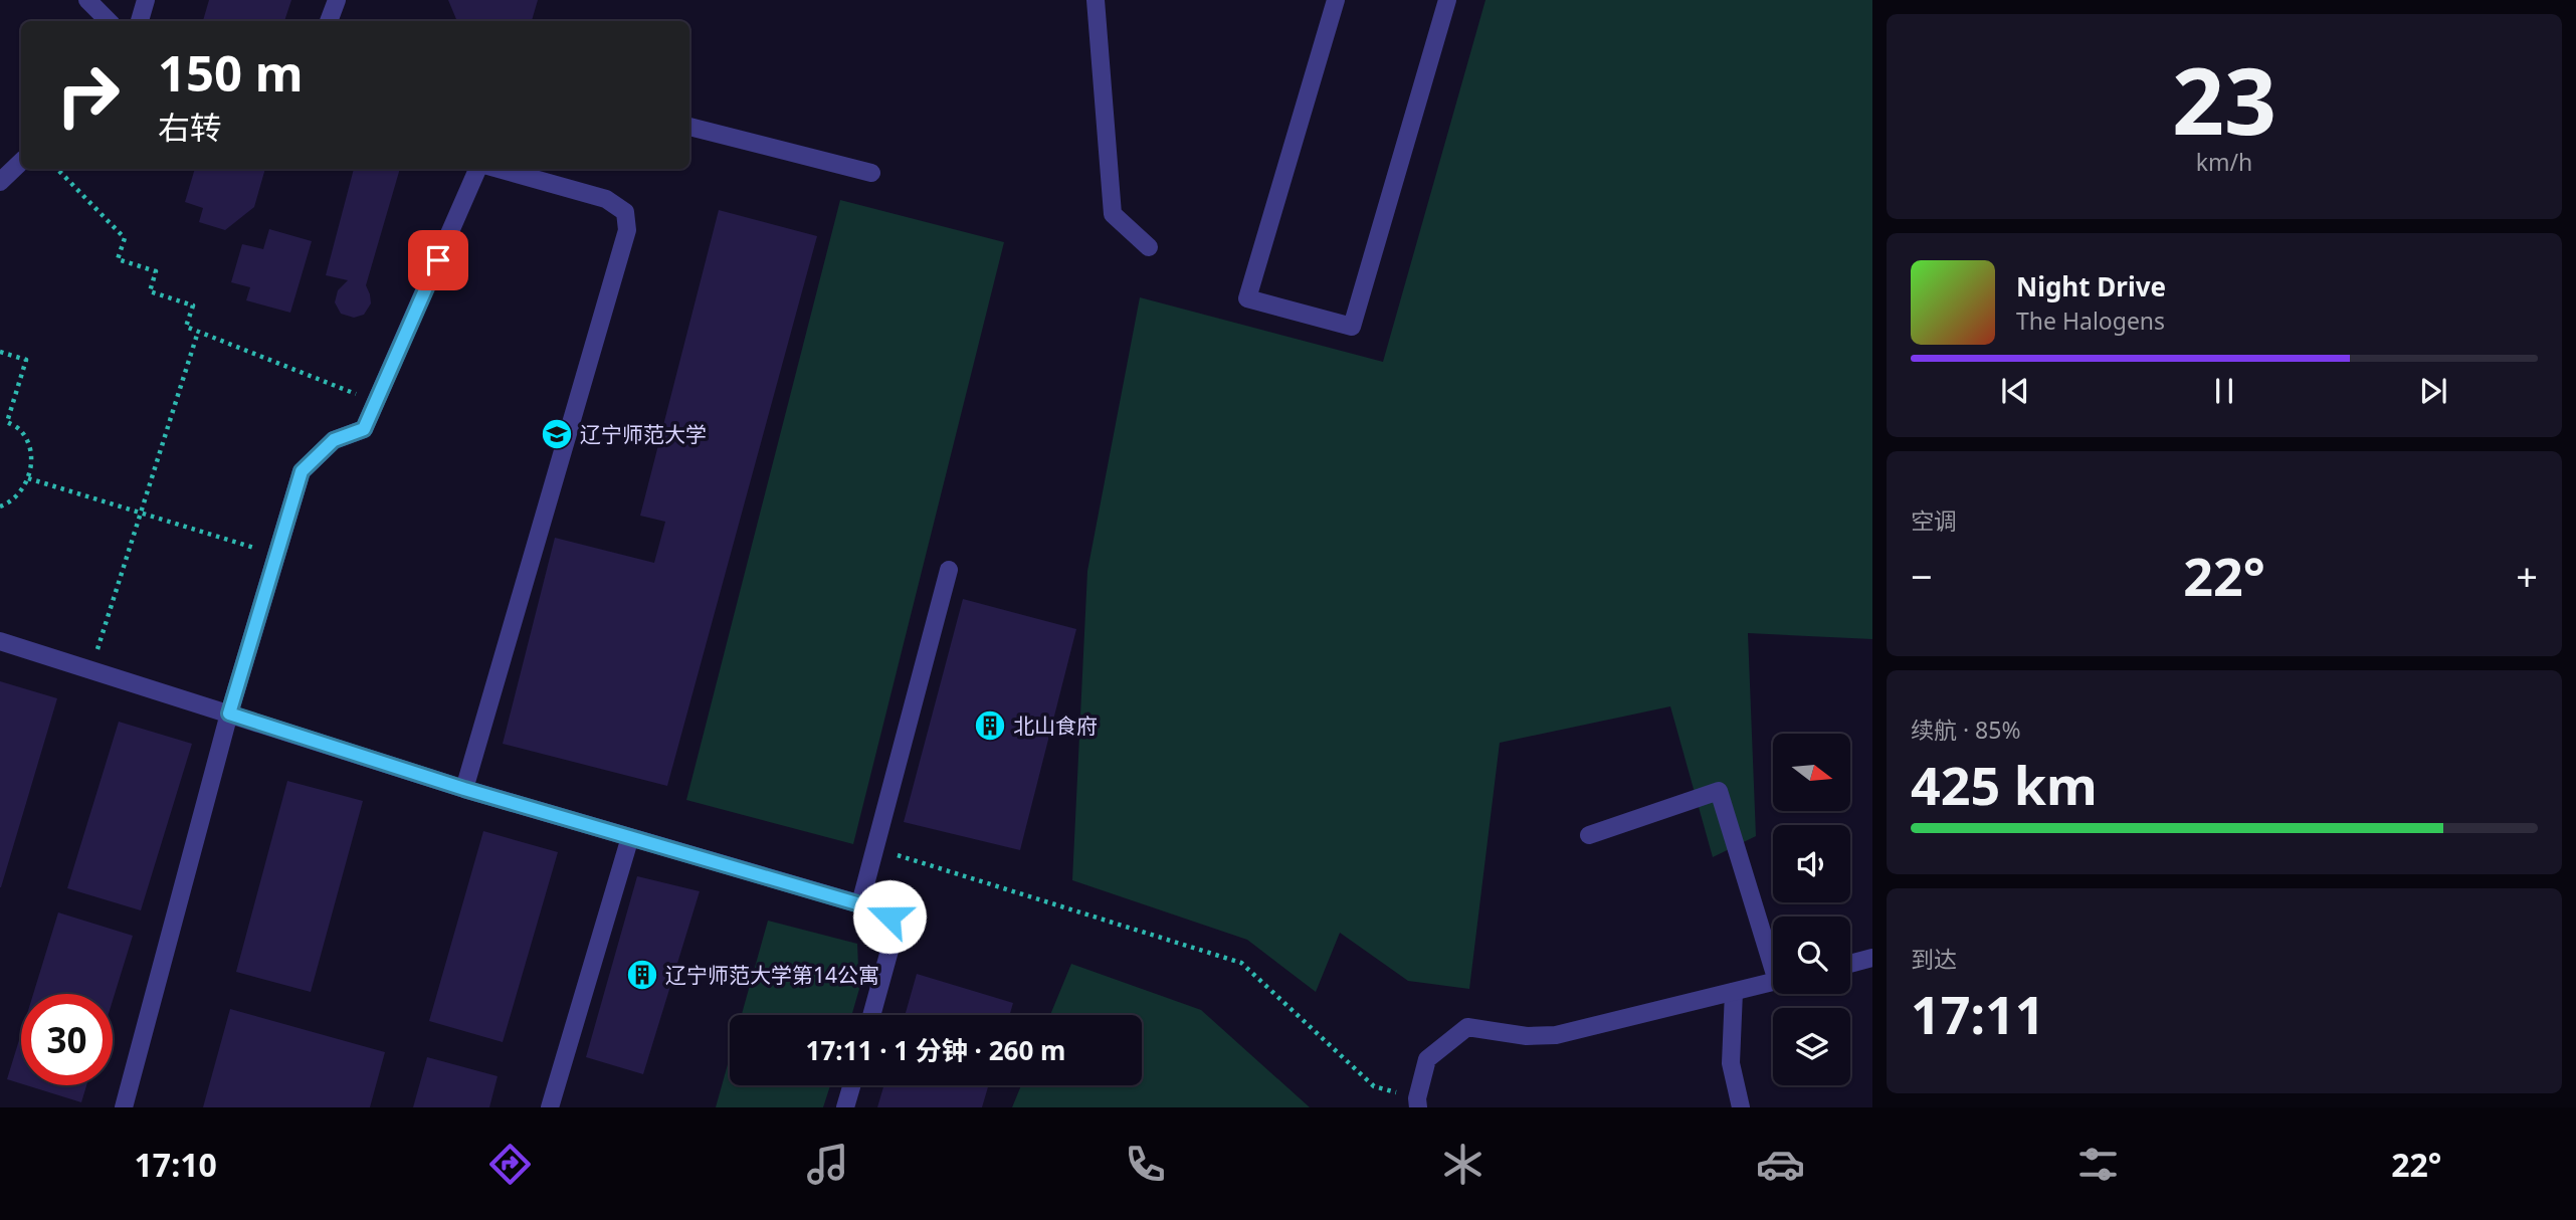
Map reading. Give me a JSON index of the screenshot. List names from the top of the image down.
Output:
{
  "places": {
    "school or university": ["辽宁师范大学"],
    "building": ["北山食府", "辽宁师范大学第14公寓"]
  },
  "north": "right",
  "page": {
    "tile": [
      ["23", "km/h"],
      "空调",
      ["续航 · 85%", "425 km"],
      ["到达", "17:11"]
    ],
    "turn": ["150 m", "右转"],
    "song": ["Night Drive", "The Halogens"],
    "heat": ["−", "22°", "+"],
    "limit": "30",
    "trip": "17:11 · 1 分钟 · 260 m",
    "tabs": ["17:10", "22°"]
  }
}
